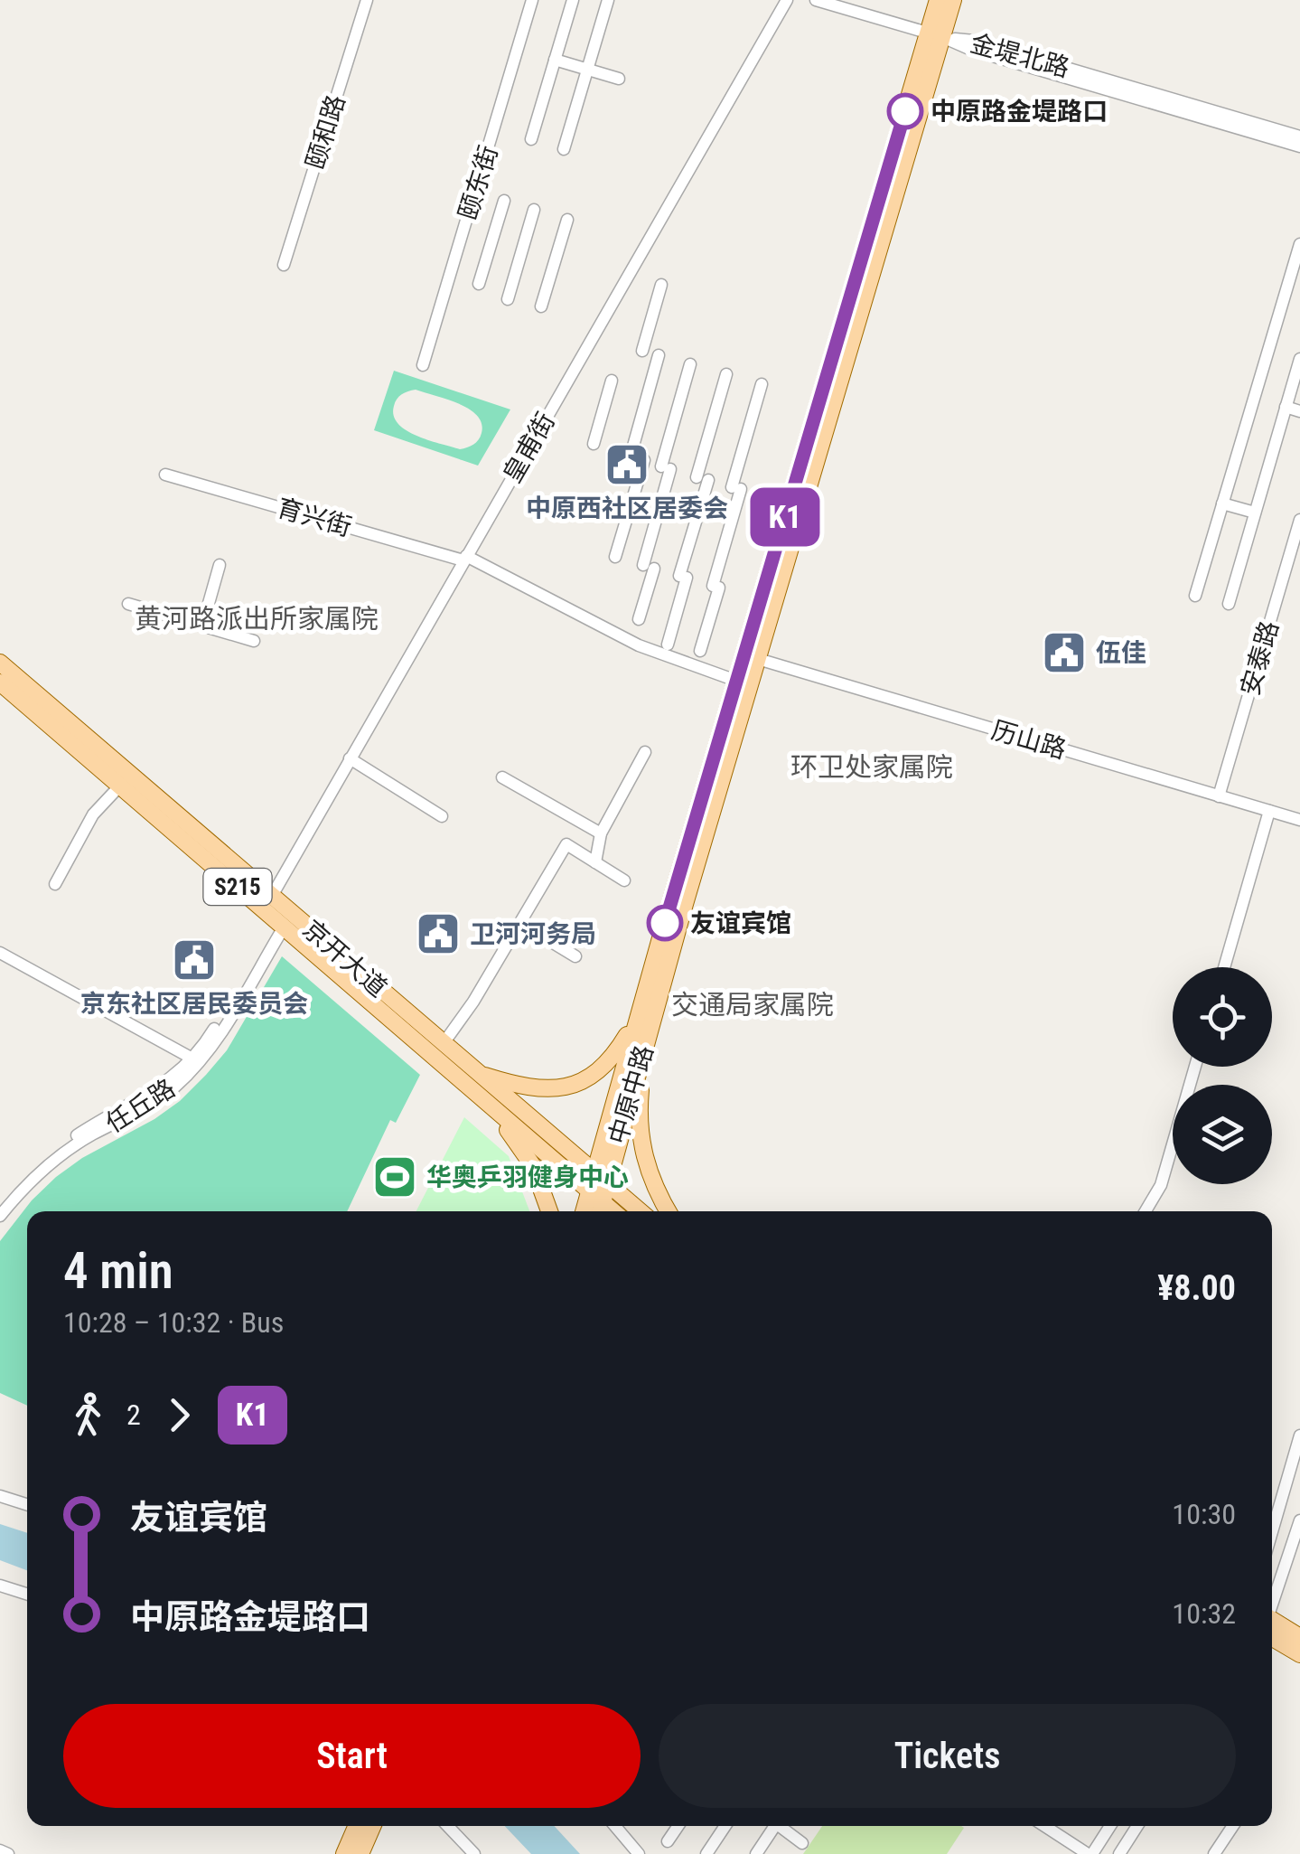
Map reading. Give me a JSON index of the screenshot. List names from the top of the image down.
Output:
{
  "streets": {
    "main road": ["S215", "京开大道", "中原中路"],
    "street": [
      "金堤北路",
      "颐和路",
      "颐东街",
      "皇甫街",
      "育兴街",
      "安泰路",
      "历山路",
      "任丘路"
    ]
  },
  "crossings": [
    ["金堤北路", "中原中路"],
    ["皇甫街", "育兴街"],
    ["皇甫街", "京开大道"],
    ["育兴街", "中原中路"],
    ["安泰路", "历山路"],
    ["历山路", "中原中路"],
    ["京开大道", "中原中路"],
    ["京开大道", "任丘路"]
  ],
  "districts": ["黄河路派出所家属院", "环卫处家属院", "交通局家属院"],
  "places": {
    "other": ["中原路金堤路口", "友谊宾馆"],
    "public building": [
      "中原西社区居委会",
      "伍佳",
      "卫河河务局",
      "京东社区居民委员会"
    ],
    "sports": ["华奥乒羽健身中心"]
  },
  "lines": ["bus line K1"],
  "page": {
    "on_map": "K1",
    "heading": ["4 min", "10:28 – 10:32 · Bus", "¥8.00"],
    "legs": ["2", "K1"],
    "list": [
      {
        "name": "友谊宾馆",
        "value": "10:30"
      },
      {
        "name": "中原路金堤路口",
        "value": "10:32"
      }
    ],
    "buttons": ["Start", "Tickets"]
  }
}
